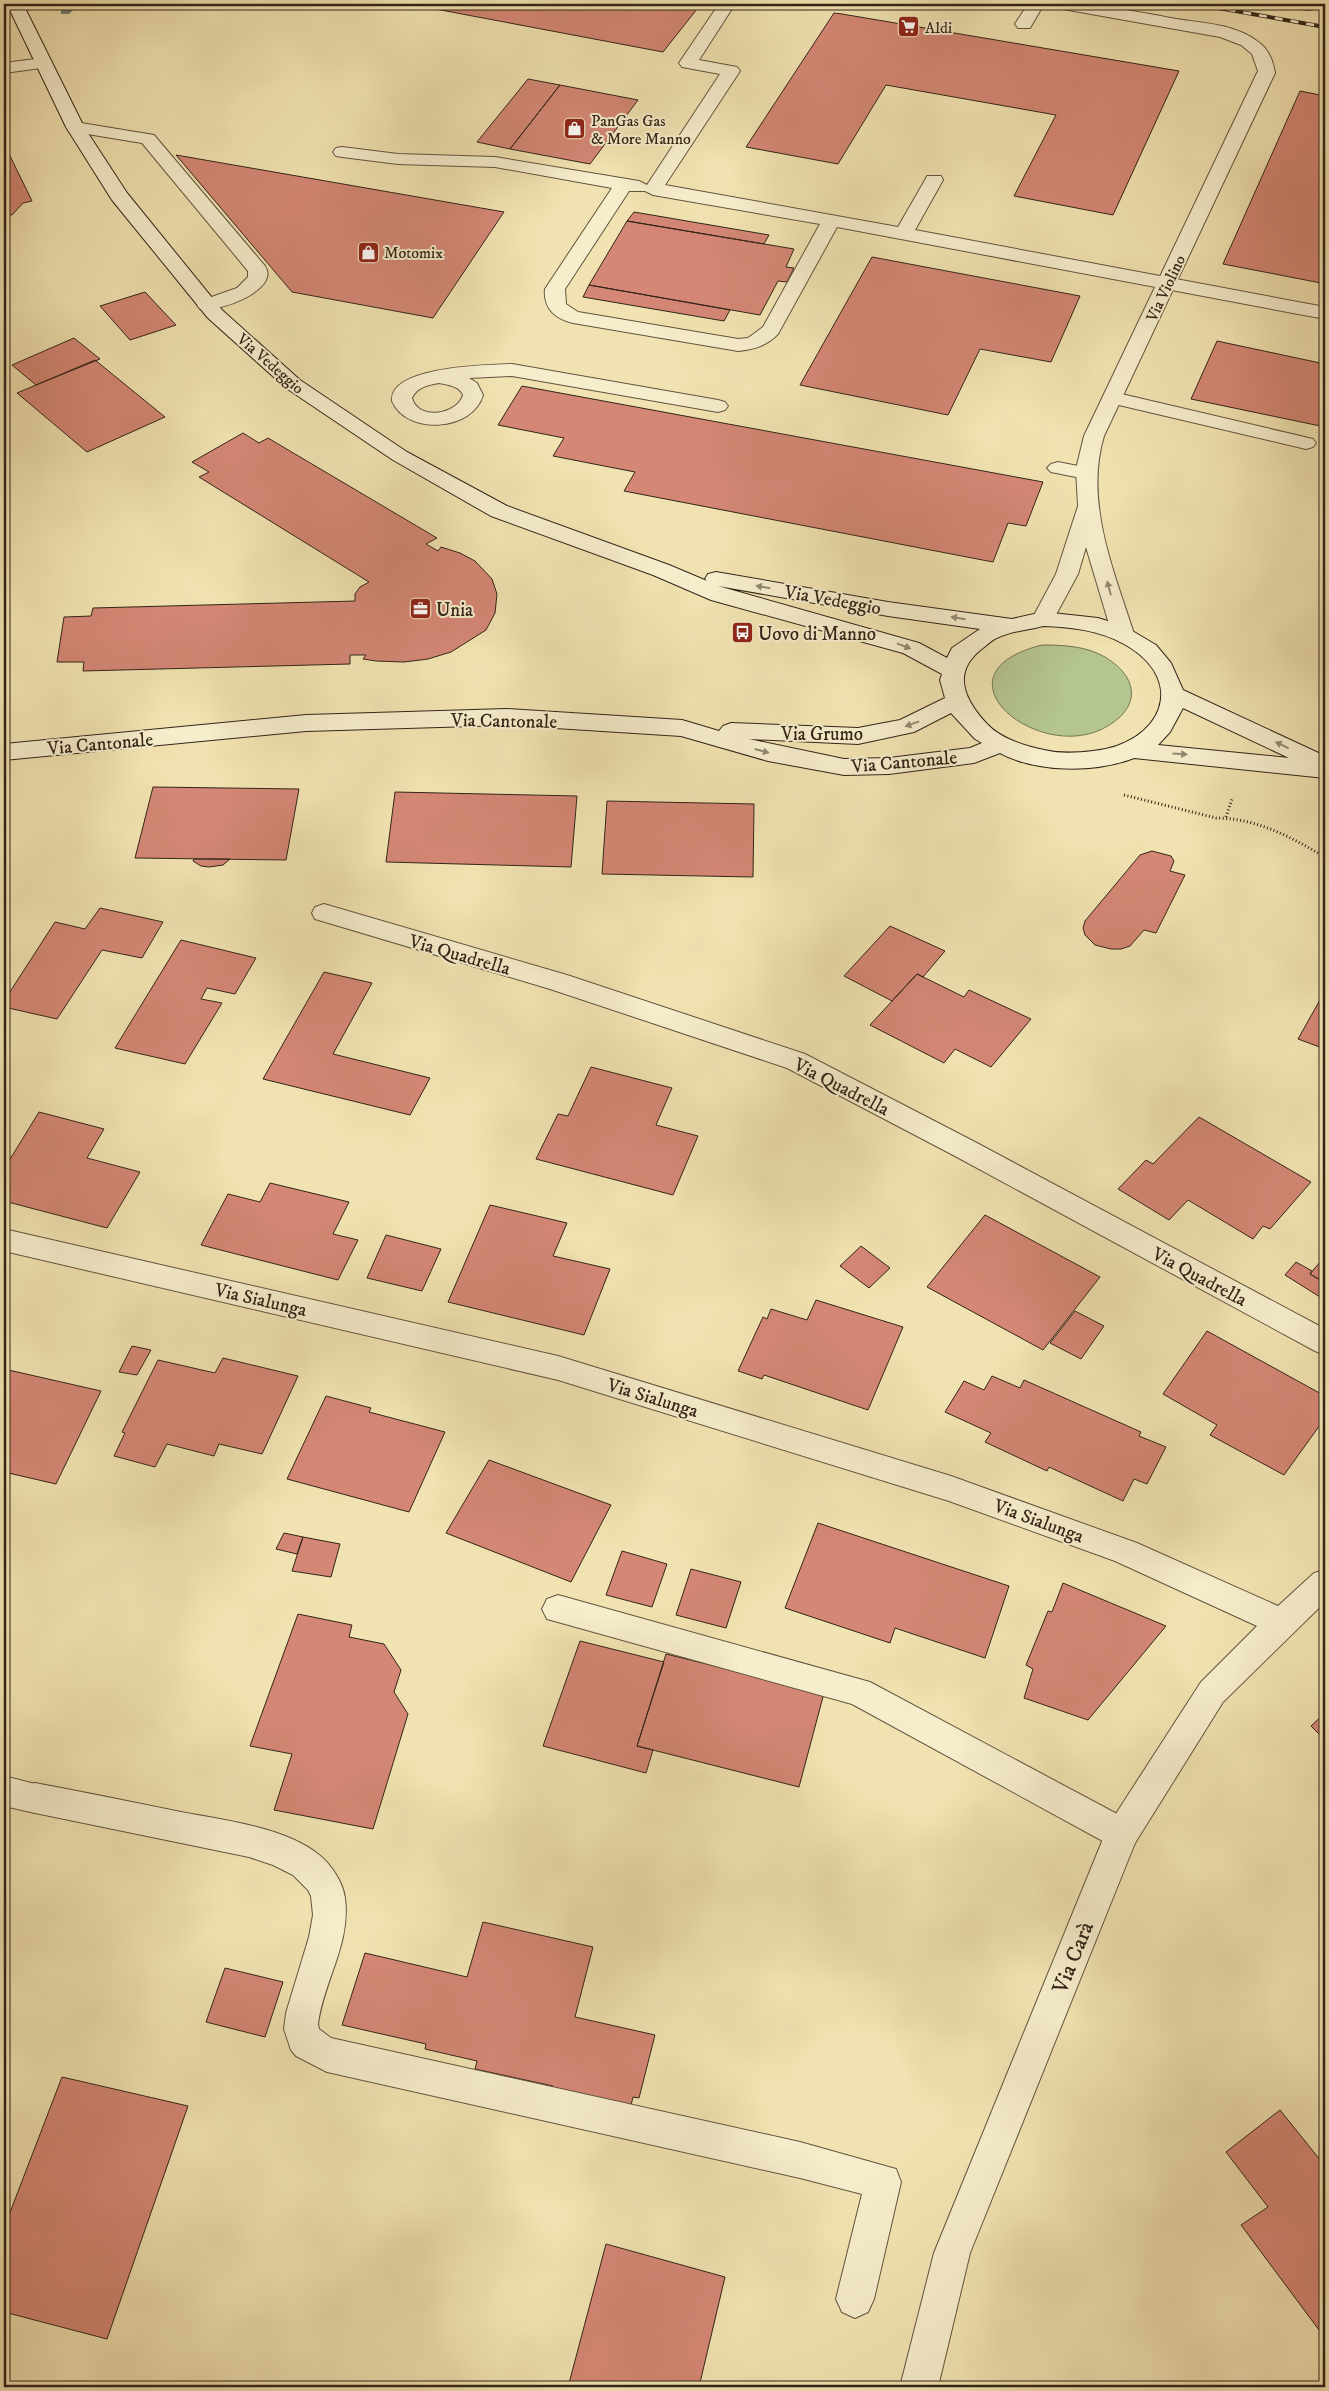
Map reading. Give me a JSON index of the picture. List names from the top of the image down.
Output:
{
  "streets": {
    "main road": [
      "Via Violino",
      "Via Vedeggio",
      "Via Cantonale",
      "Via Grumo",
      "Via Quadrella",
      "Via Sialunga",
      "Via Carà"
    ]
  },
  "crossings": [
    ["Via Cantonale", "Via Grumo"],
    ["Via Sialunga", "Via Carà"]
  ],
  "one_way": ["Via Grumo"],
  "places": {
    "supermarket": ["Aldi"],
    "shop": ["PanGas Gas & More Manno", "Motomix"],
    "office": ["Unia"],
    "bus stop": ["Uovo di Manno"]
  }
}
